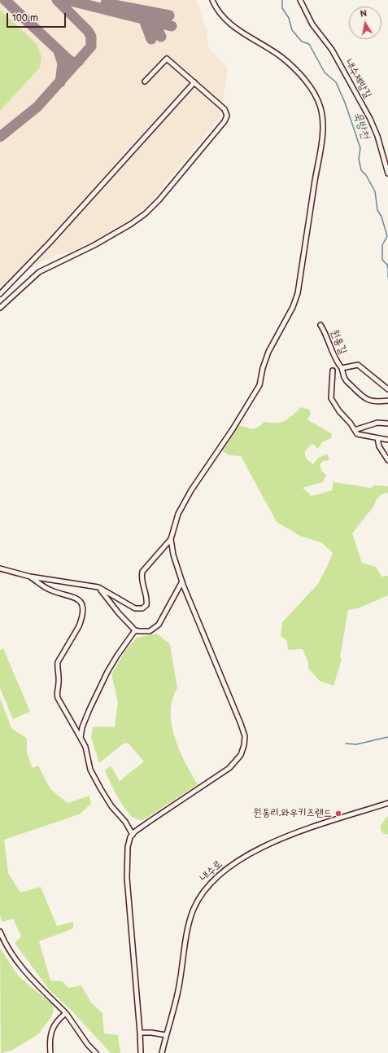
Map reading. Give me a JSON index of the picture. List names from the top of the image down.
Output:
{
  "streets": {
    "street": ["내수제방길", "원통길", "내수로"]
  },
  "water": ["묵방천"],
  "places": ["원통리.와우키즈랜드"],
  "scale_bar": "100 m",
  "north": "top"
}
